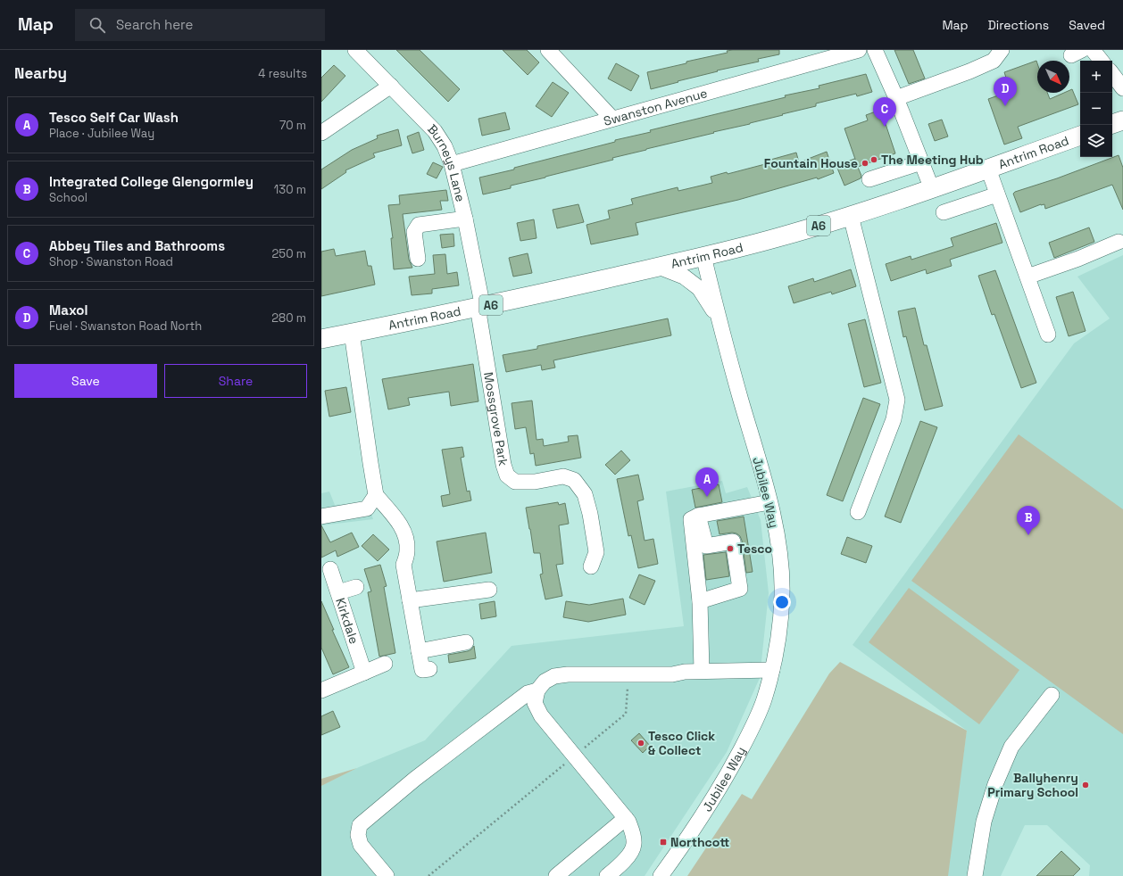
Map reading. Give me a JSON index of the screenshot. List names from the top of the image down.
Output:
{
  "streets": {
    "main road": ["Antrim Road", "A6"],
    "street": [
      "Swanston Avenue",
      "Burneys Lane",
      "Mossgrove Park",
      "Jubilee Way",
      "Kirkdale"
    ]
  },
  "crossings": [
    ["Swanston Avenue", "Burneys Lane"],
    ["Antrim Road", "Burneys Lane"],
    ["Antrim Road", "Mossgrove Park"],
    ["Antrim Road", "Jubilee Way"],
    ["Burneys Lane", "Mossgrove Park"]
  ],
  "places": {
    "other": [
      "The Meeting Hub",
      "Fountain House",
      "Tesco",
      "Tesco Click & Collect",
      "Ballyhenry Primary School"
    ],
    "transit": ["Northcott"]
  },
  "north": "bottom right",
  "page": {
    "header": "Map",
    "search": "Search here",
    "nav": ["Map", "Directions", "Saved"],
    "heading": ["Nearby", "4 results"],
    "map_buttons": ["+", "−"],
    "pins": [
      "D",
      "C",
      "A",
      "B"
    ],
    "list": [
      {
        "mark": "A",
        "name": "Tesco Self Car Wash",
        "note": "Place · Jubilee Way",
        "value": "70 m"
      },
      {
        "mark": "B",
        "name": "Integrated College Glengormley",
        "note": "School",
        "value": "130 m"
      },
      {
        "mark": "C",
        "name": "Abbey Tiles and Bathrooms",
        "note": "Shop · Swanston Road",
        "value": "250 m"
      },
      {
        "mark": "D",
        "name": "Maxol",
        "note": "Fuel · Swanston Road North",
        "value": "280 m"
      }
    ],
    "buttons": ["Save", "Share"]
  }
}
